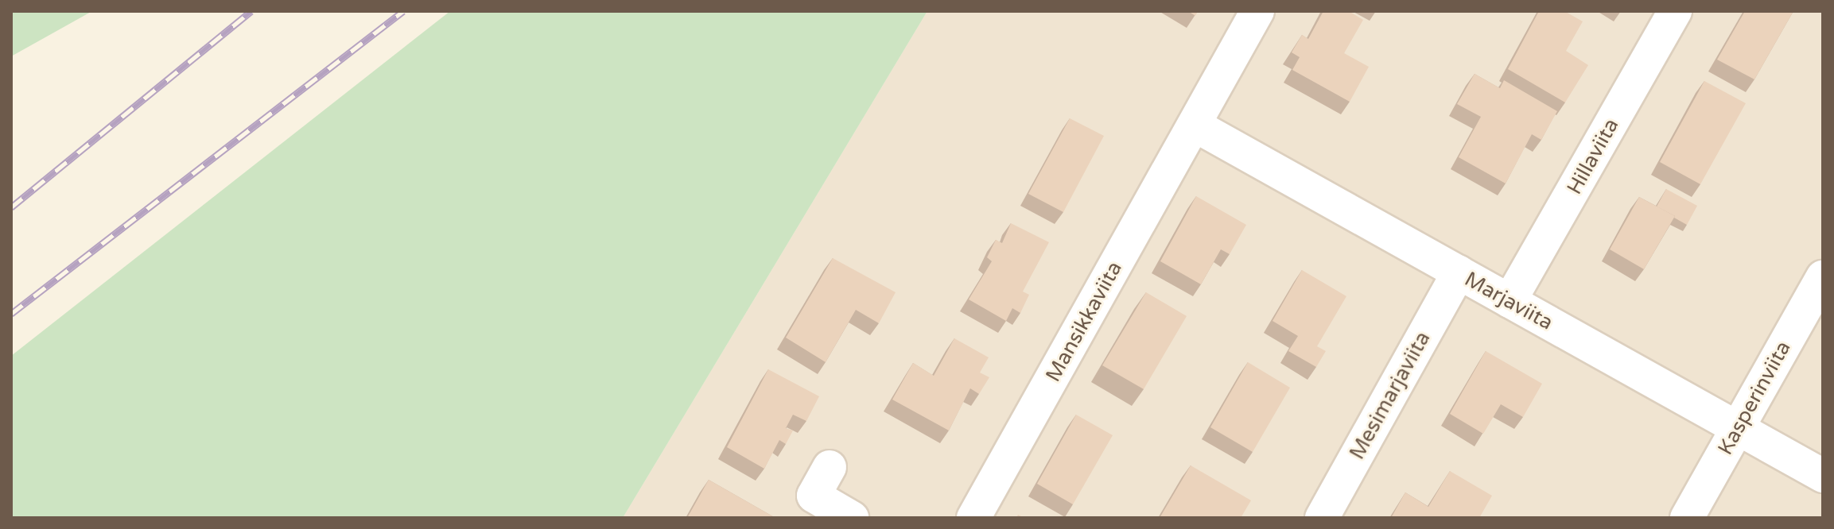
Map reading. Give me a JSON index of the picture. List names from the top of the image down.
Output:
{
  "streets": {
    "street": [
      "Hillaviita",
      "Marjaviita",
      "Mansikkaviita",
      "Mesimarjaviita",
      "Kasperinviita"
    ]
  },
  "crossings": [
    ["Hillaviita", "Marjaviita"],
    ["Marjaviita", "Mansikkaviita"],
    ["Marjaviita", "Mesimarjaviita"],
    ["Marjaviita", "Kasperinviita"]
  ]
}
